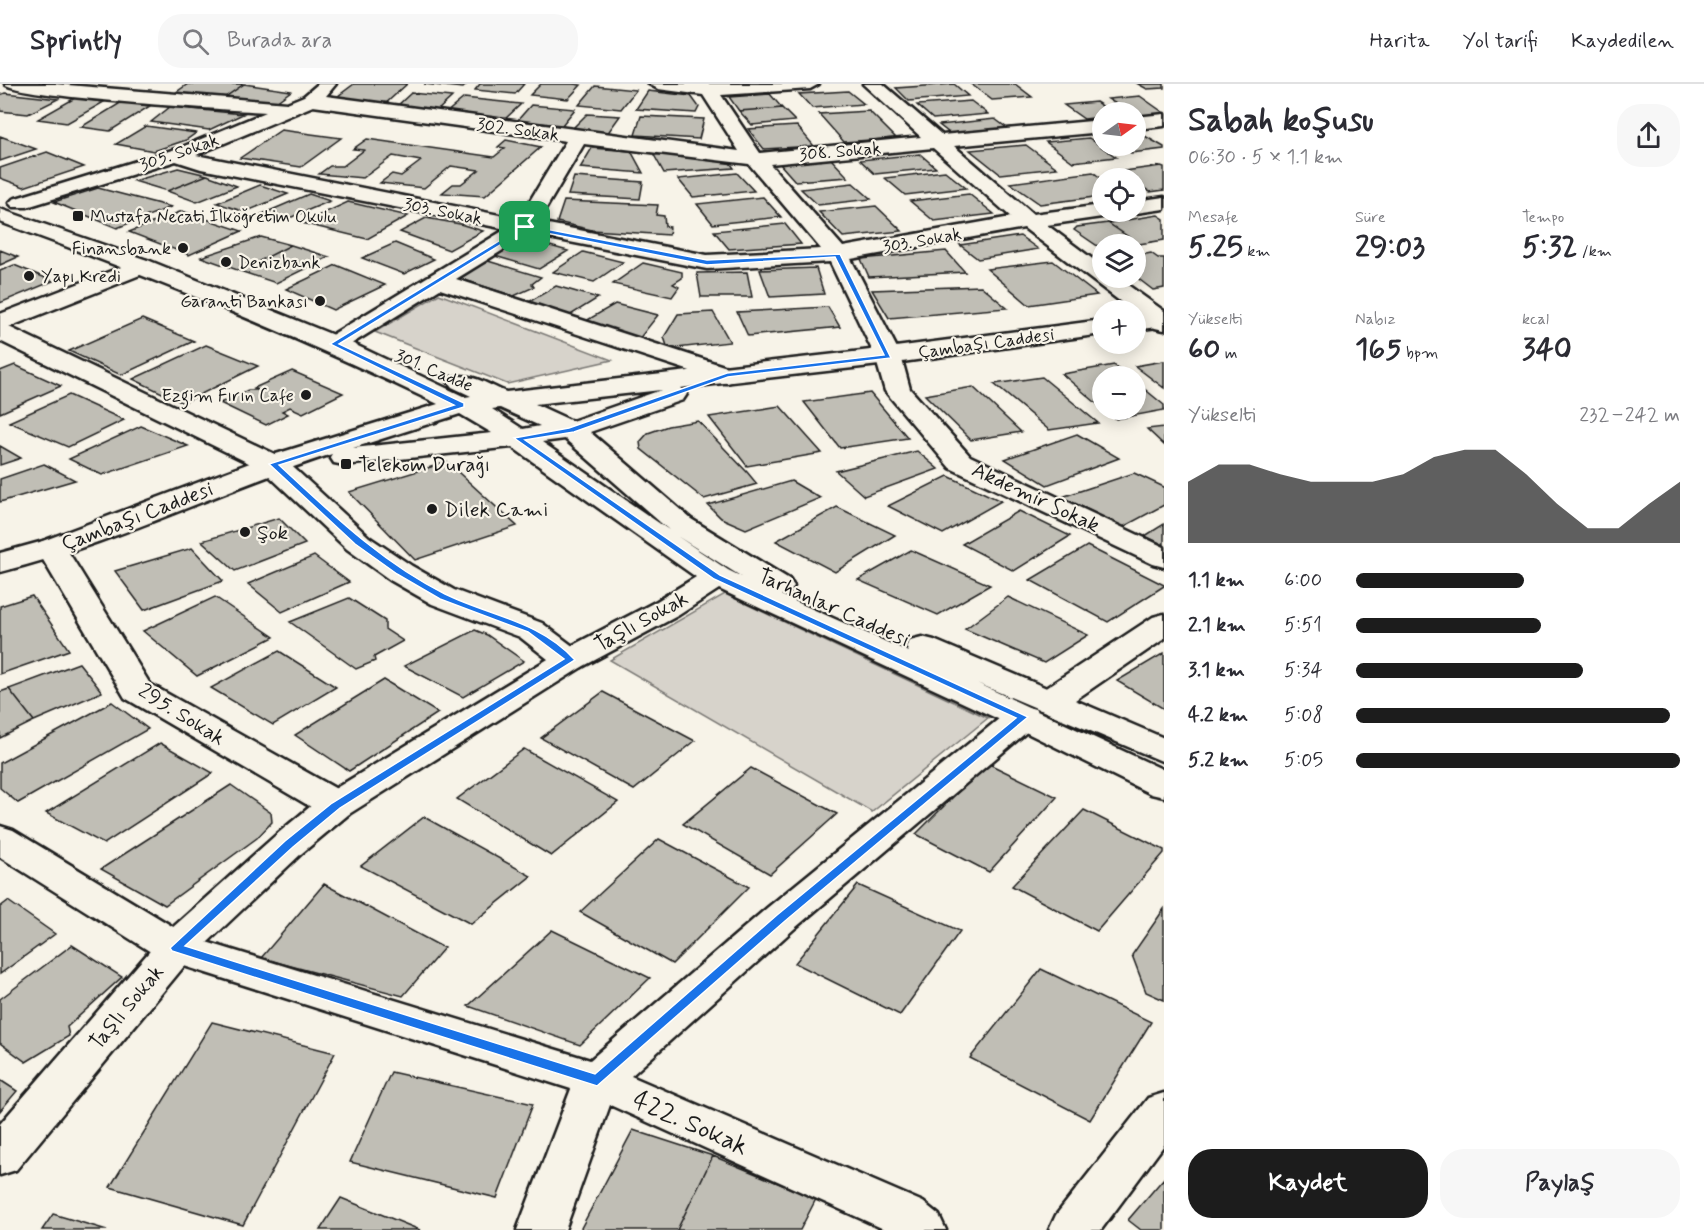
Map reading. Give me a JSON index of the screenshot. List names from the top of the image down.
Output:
{
  "streets": {
    "street": [
      "302. Sokak",
      "308. Sokak",
      "305. Sokak",
      "303. Sokak",
      "Çambaşı Caddesi",
      "301. Cadde",
      "Akdemir Sokak",
      "Tarhanlar Caddesi",
      "Taşlı Sokak",
      "295. Sokak",
      "422. Sokak"
    ]
  },
  "crossings": [
    ["302. Sokak", "308. Sokak"],
    ["302. Sokak", "305. Sokak"],
    ["302. Sokak", "303. Sokak"],
    ["302. Sokak", "301. Cadde"],
    ["308. Sokak", "Akdemir Sokak"],
    ["305. Sokak", "303. Sokak"],
    ["305. Sokak", "301. Cadde"],
    ["303. Sokak", "Akdemir Sokak"],
    ["Çambaşı Caddesi", "301. Cadde"],
    ["Çambaşı Caddesi", "Akdemir Sokak"],
    ["Çambaşı Caddesi", "Tarhanlar Caddesi"],
    ["Çambaşı Caddesi", "295. Sokak"],
    ["301. Cadde", "Tarhanlar Caddesi"],
    ["Tarhanlar Caddesi", "Taşlı Sokak"],
    ["Taşlı Sokak", "295. Sokak"],
    ["Taşlı Sokak", "422. Sokak"]
  ],
  "places": {
    "transit": ["Mustafa Necati İlköğretim Okulu", "Telekom Durağı"],
    "other": [
      "Finansbank",
      "Denizbank",
      "Yapı Kredi",
      "Garanti Bankası",
      "Ezgim Fırın Cafe",
      "Dilek Cami",
      "Şok"
    ]
  },
  "north": "right",
  "page": {
    "header": "Sprintly",
    "search": "Burada ara",
    "nav": ["Harita", "Yol tarifi", "Kaydedilen"],
    "heading": ["Sabah koşusu", "06:30 · 5 × 1.1 km"],
    "map_buttons": ["+", "−"],
    "stats": [
      ["Mesafe", "5.25 km"],
      ["Süre", "29:03"],
      ["Tempo", "5:32 /km"],
      ["Yükselti", "60 m"],
      ["Nabız", "165 bpm"],
      ["kcal", "340"]
    ],
    "chart": ["Yükselti", "232–242 m"],
    "list": [
      {
        "name": "1.1 km",
        "note": "6:00"
      },
      {
        "name": "2.1 km",
        "note": "5:51"
      },
      {
        "name": "3.1 km",
        "note": "5:34"
      },
      {
        "name": "4.2 km",
        "note": "5:08"
      },
      {
        "name": "5.2 km",
        "note": "5:05"
      }
    ],
    "buttons": ["Kaydet", "Paylaş"]
  }
}
